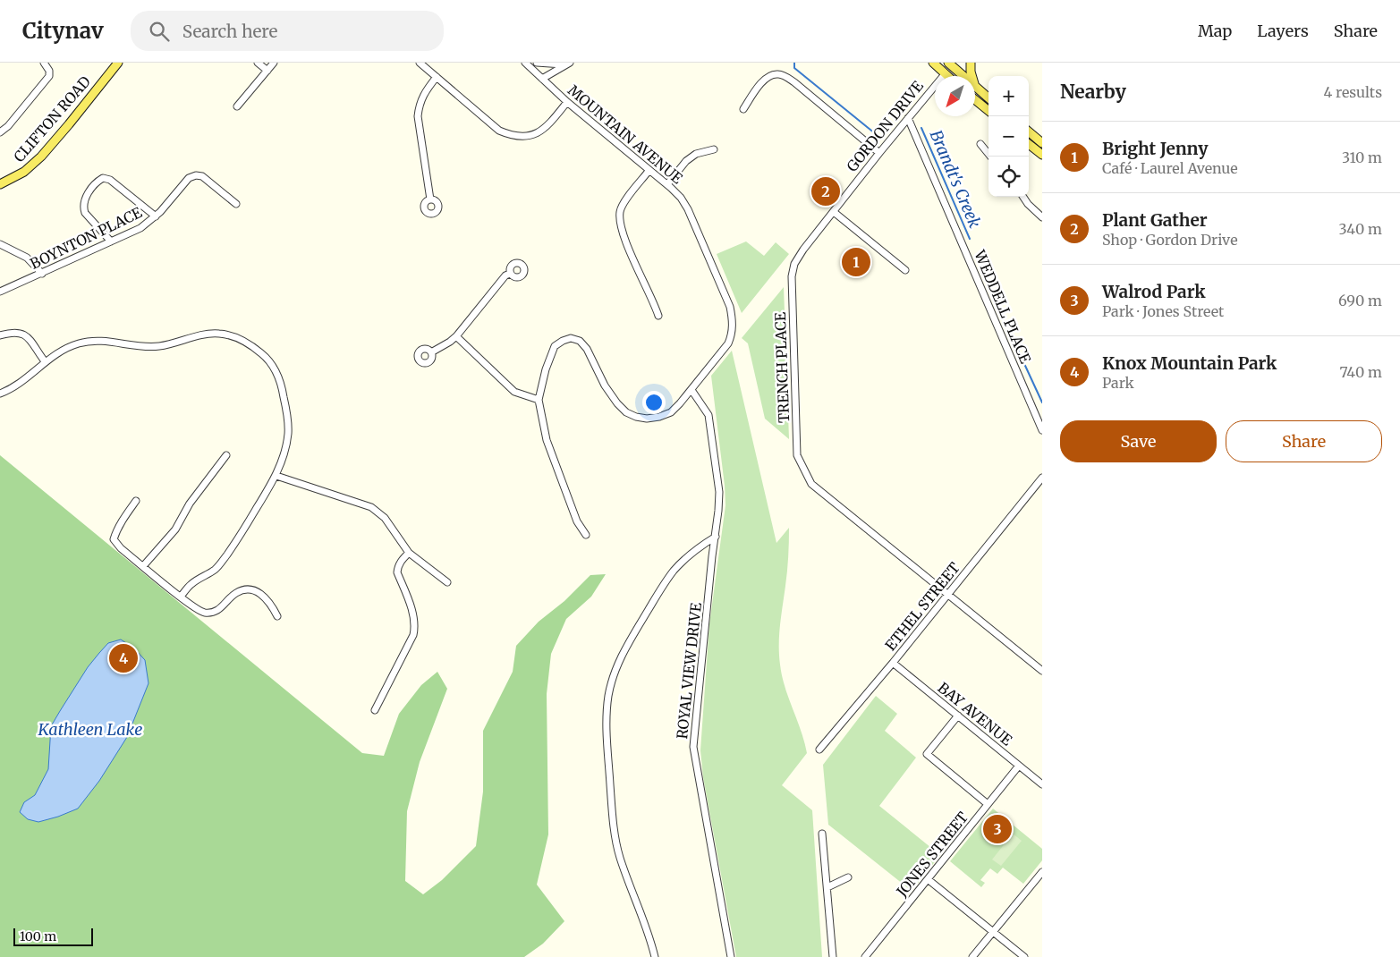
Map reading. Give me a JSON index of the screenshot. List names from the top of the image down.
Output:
{
  "streets": {
    "main road": ["CLIFTON ROAD", "GORDON DRIVE"],
    "street": [
      "MOUNTAIN AVENUE",
      "BOYNTON PLACE",
      "WEDDELL PLACE",
      "TRENCH PLACE",
      "ETHEL STREET",
      "ROYAL VIEW DRIVE",
      "BAY AVENUE",
      "JONES STREET"
    ]
  },
  "crossings": [
    ["GORDON DRIVE", "WEDDELL PLACE"],
    ["GORDON DRIVE", "TRENCH PLACE"],
    ["MOUNTAIN AVENUE", "ROYAL VIEW DRIVE"],
    ["TRENCH PLACE", "ETHEL STREET"],
    ["ETHEL STREET", "BAY AVENUE"],
    ["BAY AVENUE", "JONES STREET"]
  ],
  "water": ["Brandt's Creek", "Kathleen Lake"],
  "scale_bar": "100 m",
  "north": "bottom left",
  "page": {
    "header": "Citynav",
    "search": "Search here",
    "nav": ["Map", "Layers", "Share"],
    "heading": ["Nearby", "4 results"],
    "map_buttons": ["+", "−"],
    "list": [
      {
        "mark": "1",
        "name": "Bright Jenny",
        "note": "Café · Laurel Avenue",
        "value": "310 m"
      },
      {
        "mark": "2",
        "name": "Plant Gather",
        "note": "Shop · Gordon Drive",
        "value": "340 m"
      },
      {
        "mark": "3",
        "name": "Walrod Park",
        "note": "Park · Jones Street",
        "value": "690 m"
      },
      {
        "mark": "4",
        "name": "Knox Mountain Park",
        "note": "Park",
        "value": "740 m"
      }
    ],
    "pins": [
      "2",
      "1",
      "4",
      "3"
    ],
    "buttons": ["Save", "Share"],
    "scale": "100 m"
  }
}
